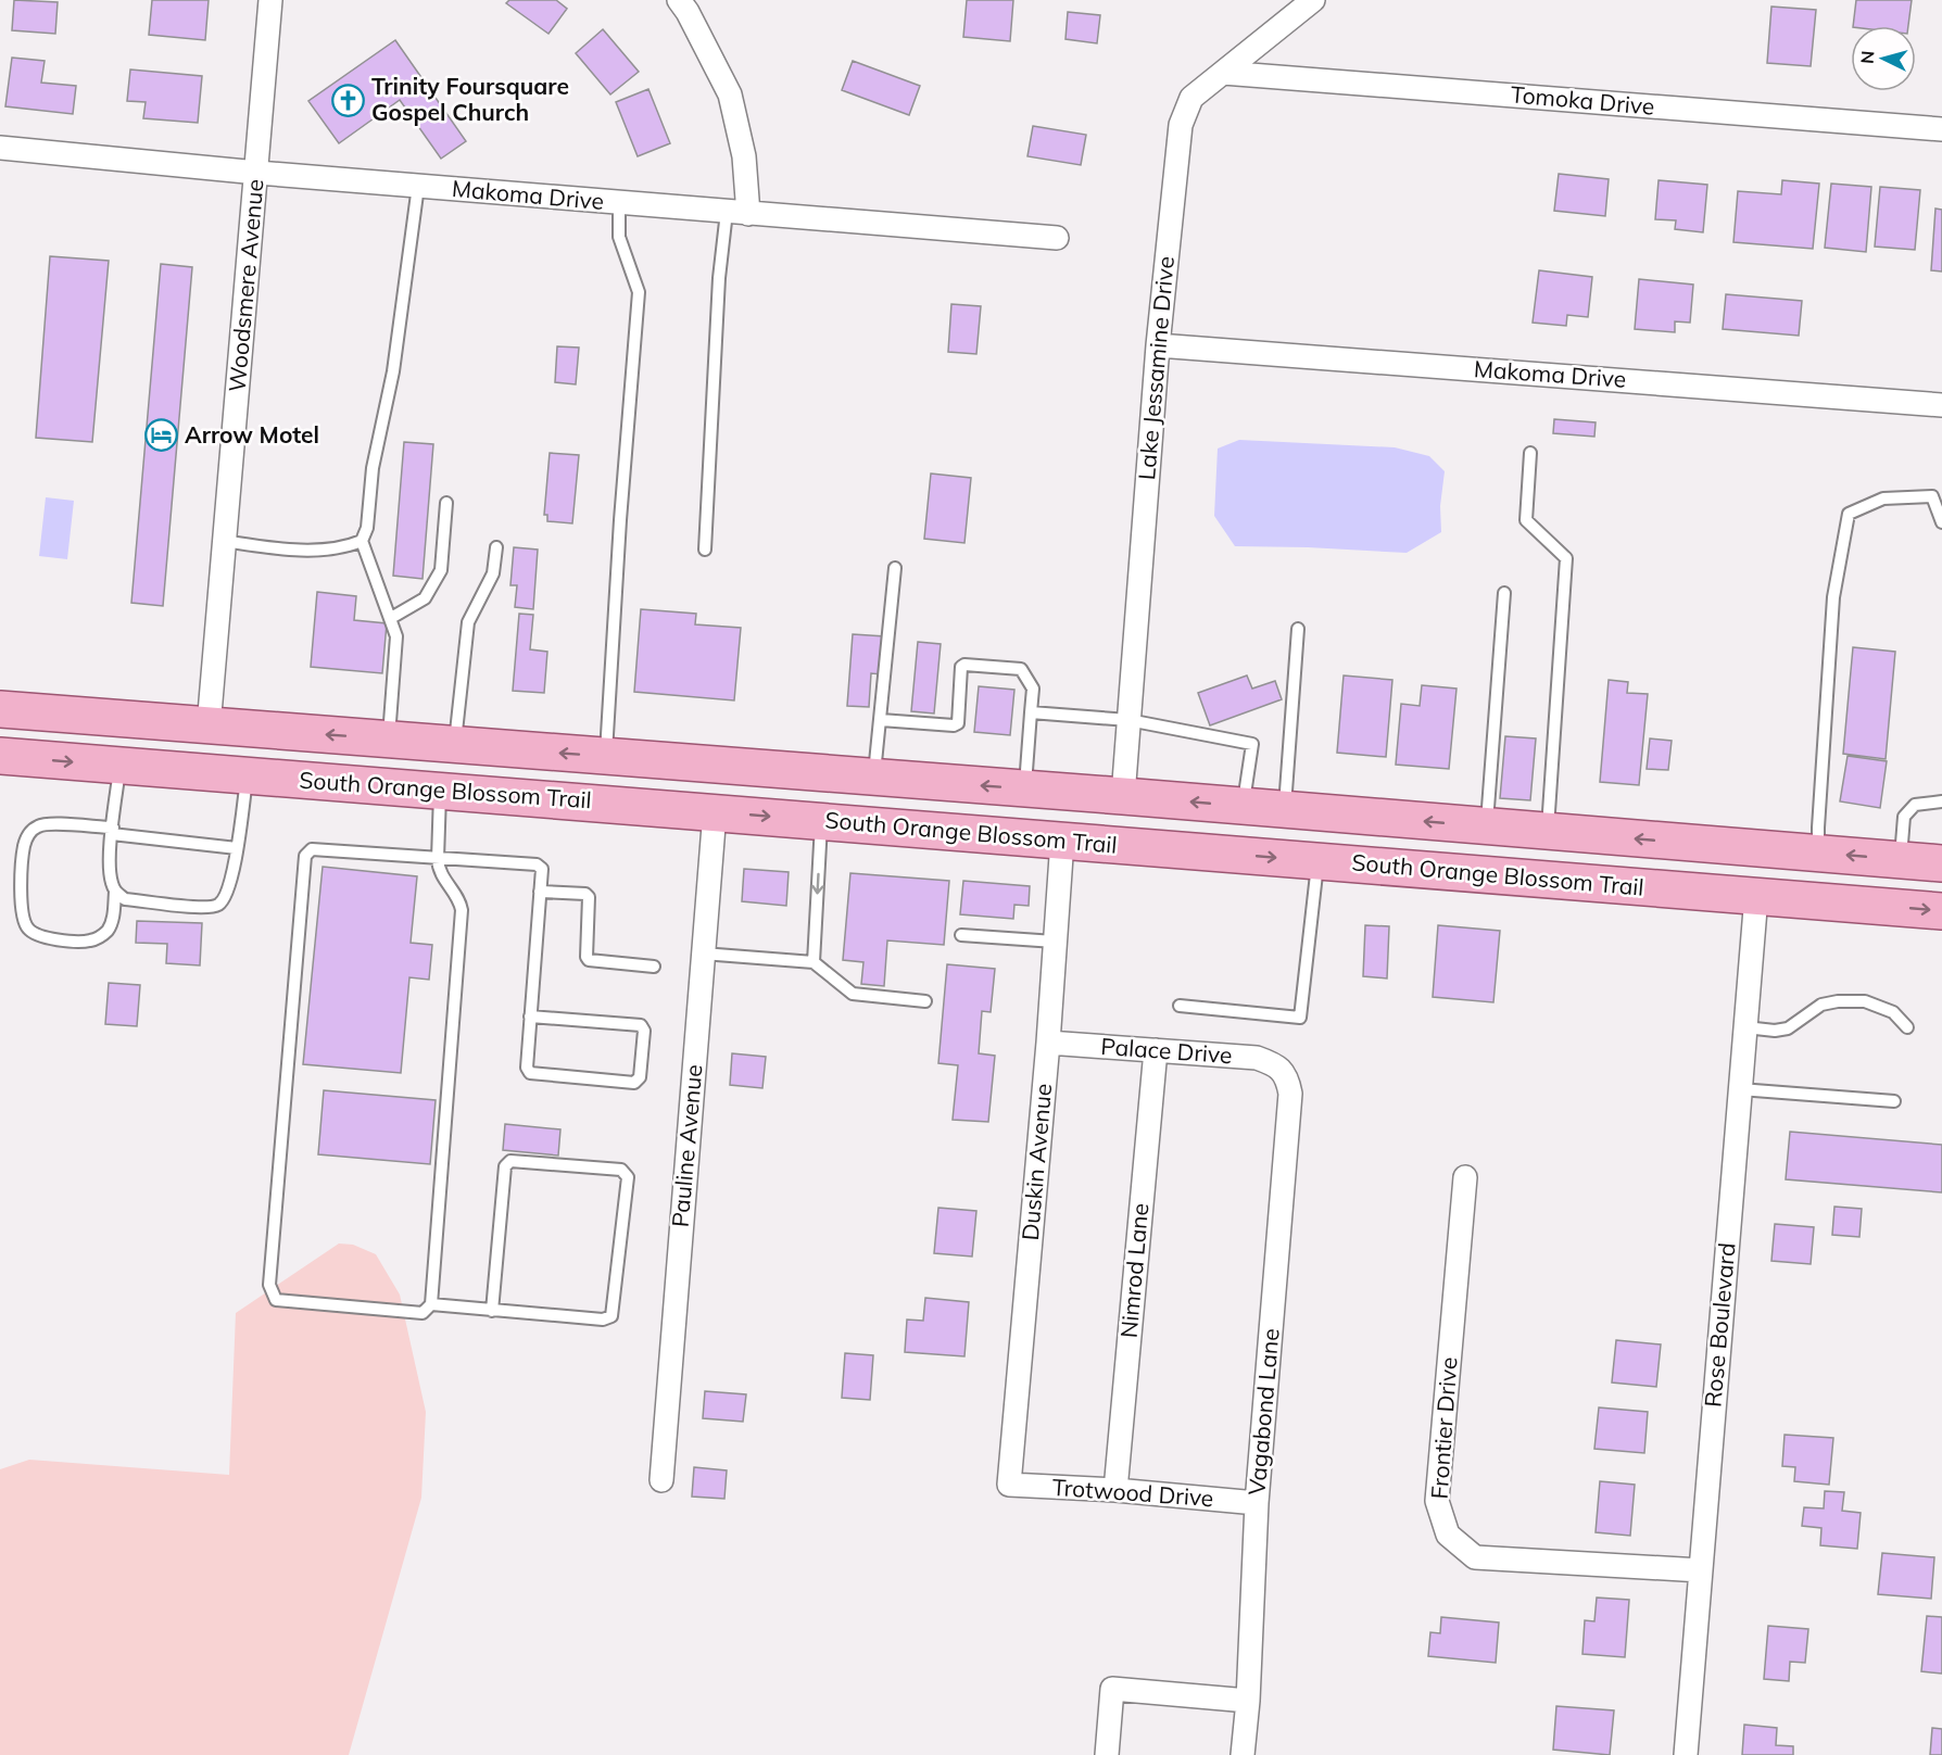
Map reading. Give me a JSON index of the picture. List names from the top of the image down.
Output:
{
  "streets": {
    "main road": ["South Orange Blossom Trail"],
    "street": [
      "Tomoka Drive",
      "Makoma Drive",
      "Woodsmere Avenue",
      "Lake Jessamine Drive",
      "Palace Drive",
      "Pauline Avenue",
      "Duskin Avenue",
      "Nimrod Lane",
      "Rose Boulevard",
      "Vagabond Lane",
      "Frontier Drive",
      "Trotwood Drive"
    ]
  },
  "crossings": [
    ["Tomoka Drive", "Lake Jessamine Drive"],
    ["Makoma Drive", "Woodsmere Avenue"],
    ["Makoma Drive", "Lake Jessamine Drive"],
    ["Woodsmere Avenue", "South Orange Blossom Trail"],
    ["Lake Jessamine Drive", "South Orange Blossom Trail"],
    ["South Orange Blossom Trail", "Pauline Avenue"],
    ["South Orange Blossom Trail", "Duskin Avenue"],
    ["South Orange Blossom Trail", "Rose Boulevard"],
    ["Palace Drive", "Duskin Avenue"],
    ["Palace Drive", "Nimrod Lane"],
    ["Palace Drive", "Vagabond Lane"],
    ["Duskin Avenue", "Trotwood Drive"],
    ["Nimrod Lane", "Trotwood Drive"],
    ["Rose Boulevard", "Frontier Drive"],
    ["Vagabond Lane", "Trotwood Drive"]
  ],
  "places": {
    "church": ["Trinity Foursquare Gospel Church"],
    "hotel": ["Arrow Motel"]
  },
  "north": "left"
}
